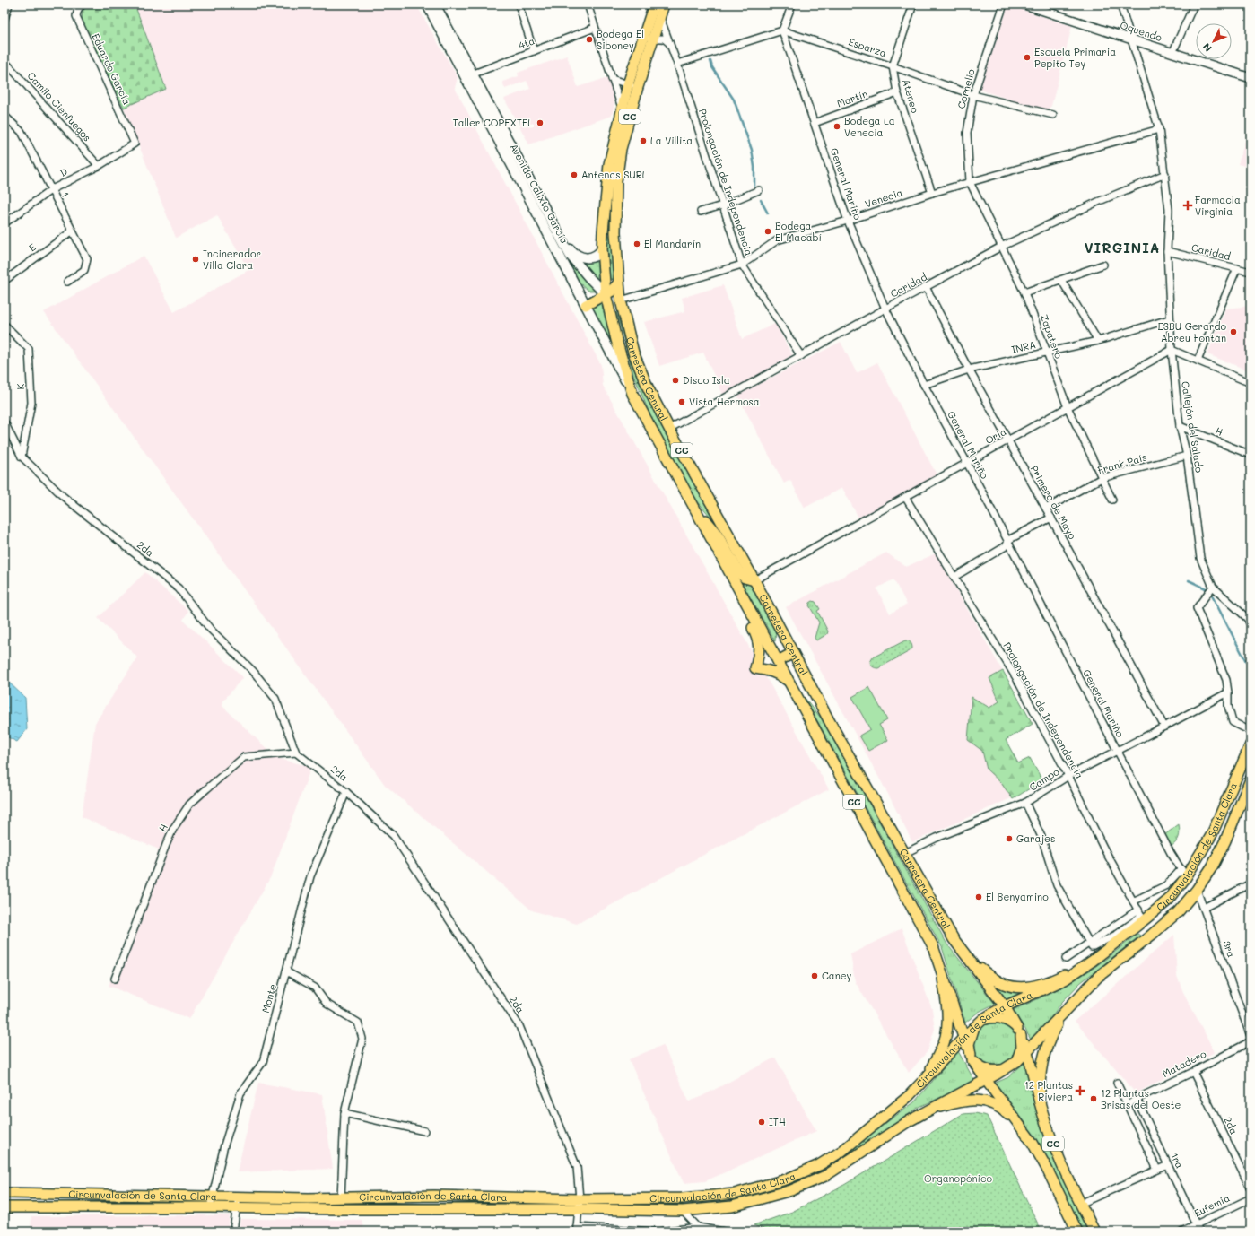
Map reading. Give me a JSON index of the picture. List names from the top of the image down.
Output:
{
  "streets": {
    "main road": [
      "CC",
      "Avenida Calixto García",
      "Carretera Central",
      "Circunvalación de Santa Clara"
    ],
    "street": [
      "Oquendo",
      "4ta",
      "Esparza",
      "Eduardo García",
      "Cornelio",
      "Ateneo",
      "Martín",
      "Camilo Cienfuegos",
      "D",
      "Prolongación de Independencia",
      "General Mariño",
      "1",
      "Venecia",
      "E",
      "Caridad",
      "Zapatero",
      "INRA",
      "K",
      "Callejón del Salado",
      "H",
      "Oria",
      "Frank País",
      "Primero de Mayo",
      "2da",
      "Campo",
      "3ra",
      "Monte",
      "Matadero",
      "1ra",
      "Eufemia"
    ]
  },
  "crossings": [
    ["Oquendo", "Callejón del Salado"],
    ["4ta", "Avenida Calixto García"],
    ["Esparza", "Cornelio"],
    ["Esparza", "Ateneo"],
    ["Esparza", "General Mariño"],
    ["Eduardo García", "D"],
    ["Cornelio", "Venecia"],
    ["Cornelio", "Zapatero"],
    ["Ateneo", "Martín"],
    ["Ateneo", "Venecia"],
    ["Martín", "General Mariño"],
    ["Camilo Cienfuegos", "D"],
    ["D", "1"],
    ["Prolongación de Independencia", "Venecia"],
    ["Prolongación de Independencia", "Caridad"],
    ["Prolongación de Independencia", "Carretera Central"],
    ["Prolongación de Independencia", "Oria"],
    ["Prolongación de Independencia", "Campo"],
    ["Prolongación de Independencia", "Circunvalación de Santa Clara"],
    ["General Mariño", "Venecia"],
    ["General Mariño", "Caridad"],
    ["General Mariño", "INRA"],
    ["General Mariño", "Oria"],
    ["General Mariño", "Campo"],
    ["General Mariño", "Circunvalación de Santa Clara"],
    ["Avenida Calixto García", "Carretera Central"],
    ["1", "E"],
    ["Venecia", "Zapatero"],
    ["Venecia", "Carretera Central"],
    ["Venecia", "Callejón del Salado"],
    ["Caridad", "Zapatero"],
    ["Caridad", "Carretera Central"],
    ["Caridad", "Callejón del Salado"],
    ["Caridad", "Primero de Mayo"],
    ["Zapatero", "INRA"],
    ["Zapatero", "Oria"],
    ["Zapatero", "Frank País"],
    ["INRA", "Callejón del Salado"],
    ["INRA", "Primero de Mayo"],
    ["Carretera Central", "Oria"],
    ["Carretera Central", "Campo"],
    ["Carretera Central", "Circunvalación de Santa Clara"],
    ["K", "2da"],
    ["Callejón del Salado", "H"],
    ["Callejón del Salado", "Oria"],
    ["Callejón del Salado", "Frank País"],
    ["H", "2da"],
    ["Oria", "Primero de Mayo"],
    ["Frank País", "Primero de Mayo"],
    ["Primero de Mayo", "Campo"],
    ["2da", "Circunvalación de Santa Clara"],
    ["2da", "Monte"],
    ["2da", "Matadero"],
    ["Circunvalación de Santa Clara", "3ra"],
    ["Circunvalación de Santa Clara", "Monte"],
    ["Matadero", "1ra"],
    ["1ra", "Eufemia"]
  ],
  "districts": ["VIRGINIA"],
  "parks": ["Organopónico"],
  "places": {
    "other": [
      "Bodega El Siboney",
      "Escuela Primaria Pepito Tey",
      "Taller COPEXTEL",
      "Bodega La Venecia",
      "La Villita",
      "Antenas SURL",
      "Bodega El Macabí",
      "El Mandarín",
      "Incinerador Villa Clara",
      "ESBU Gerardo Abreu Fontán",
      "Disco Isla",
      "Vista Hermosa",
      "Garajes",
      "El Benyamino",
      "Caney",
      "12 Plantas Brisas del Oeste",
      "ITH"
    ],
    "health": ["Farmacia Virginia", "12 Plantas Riviera"]
  },
  "north": "bottom left"
}
